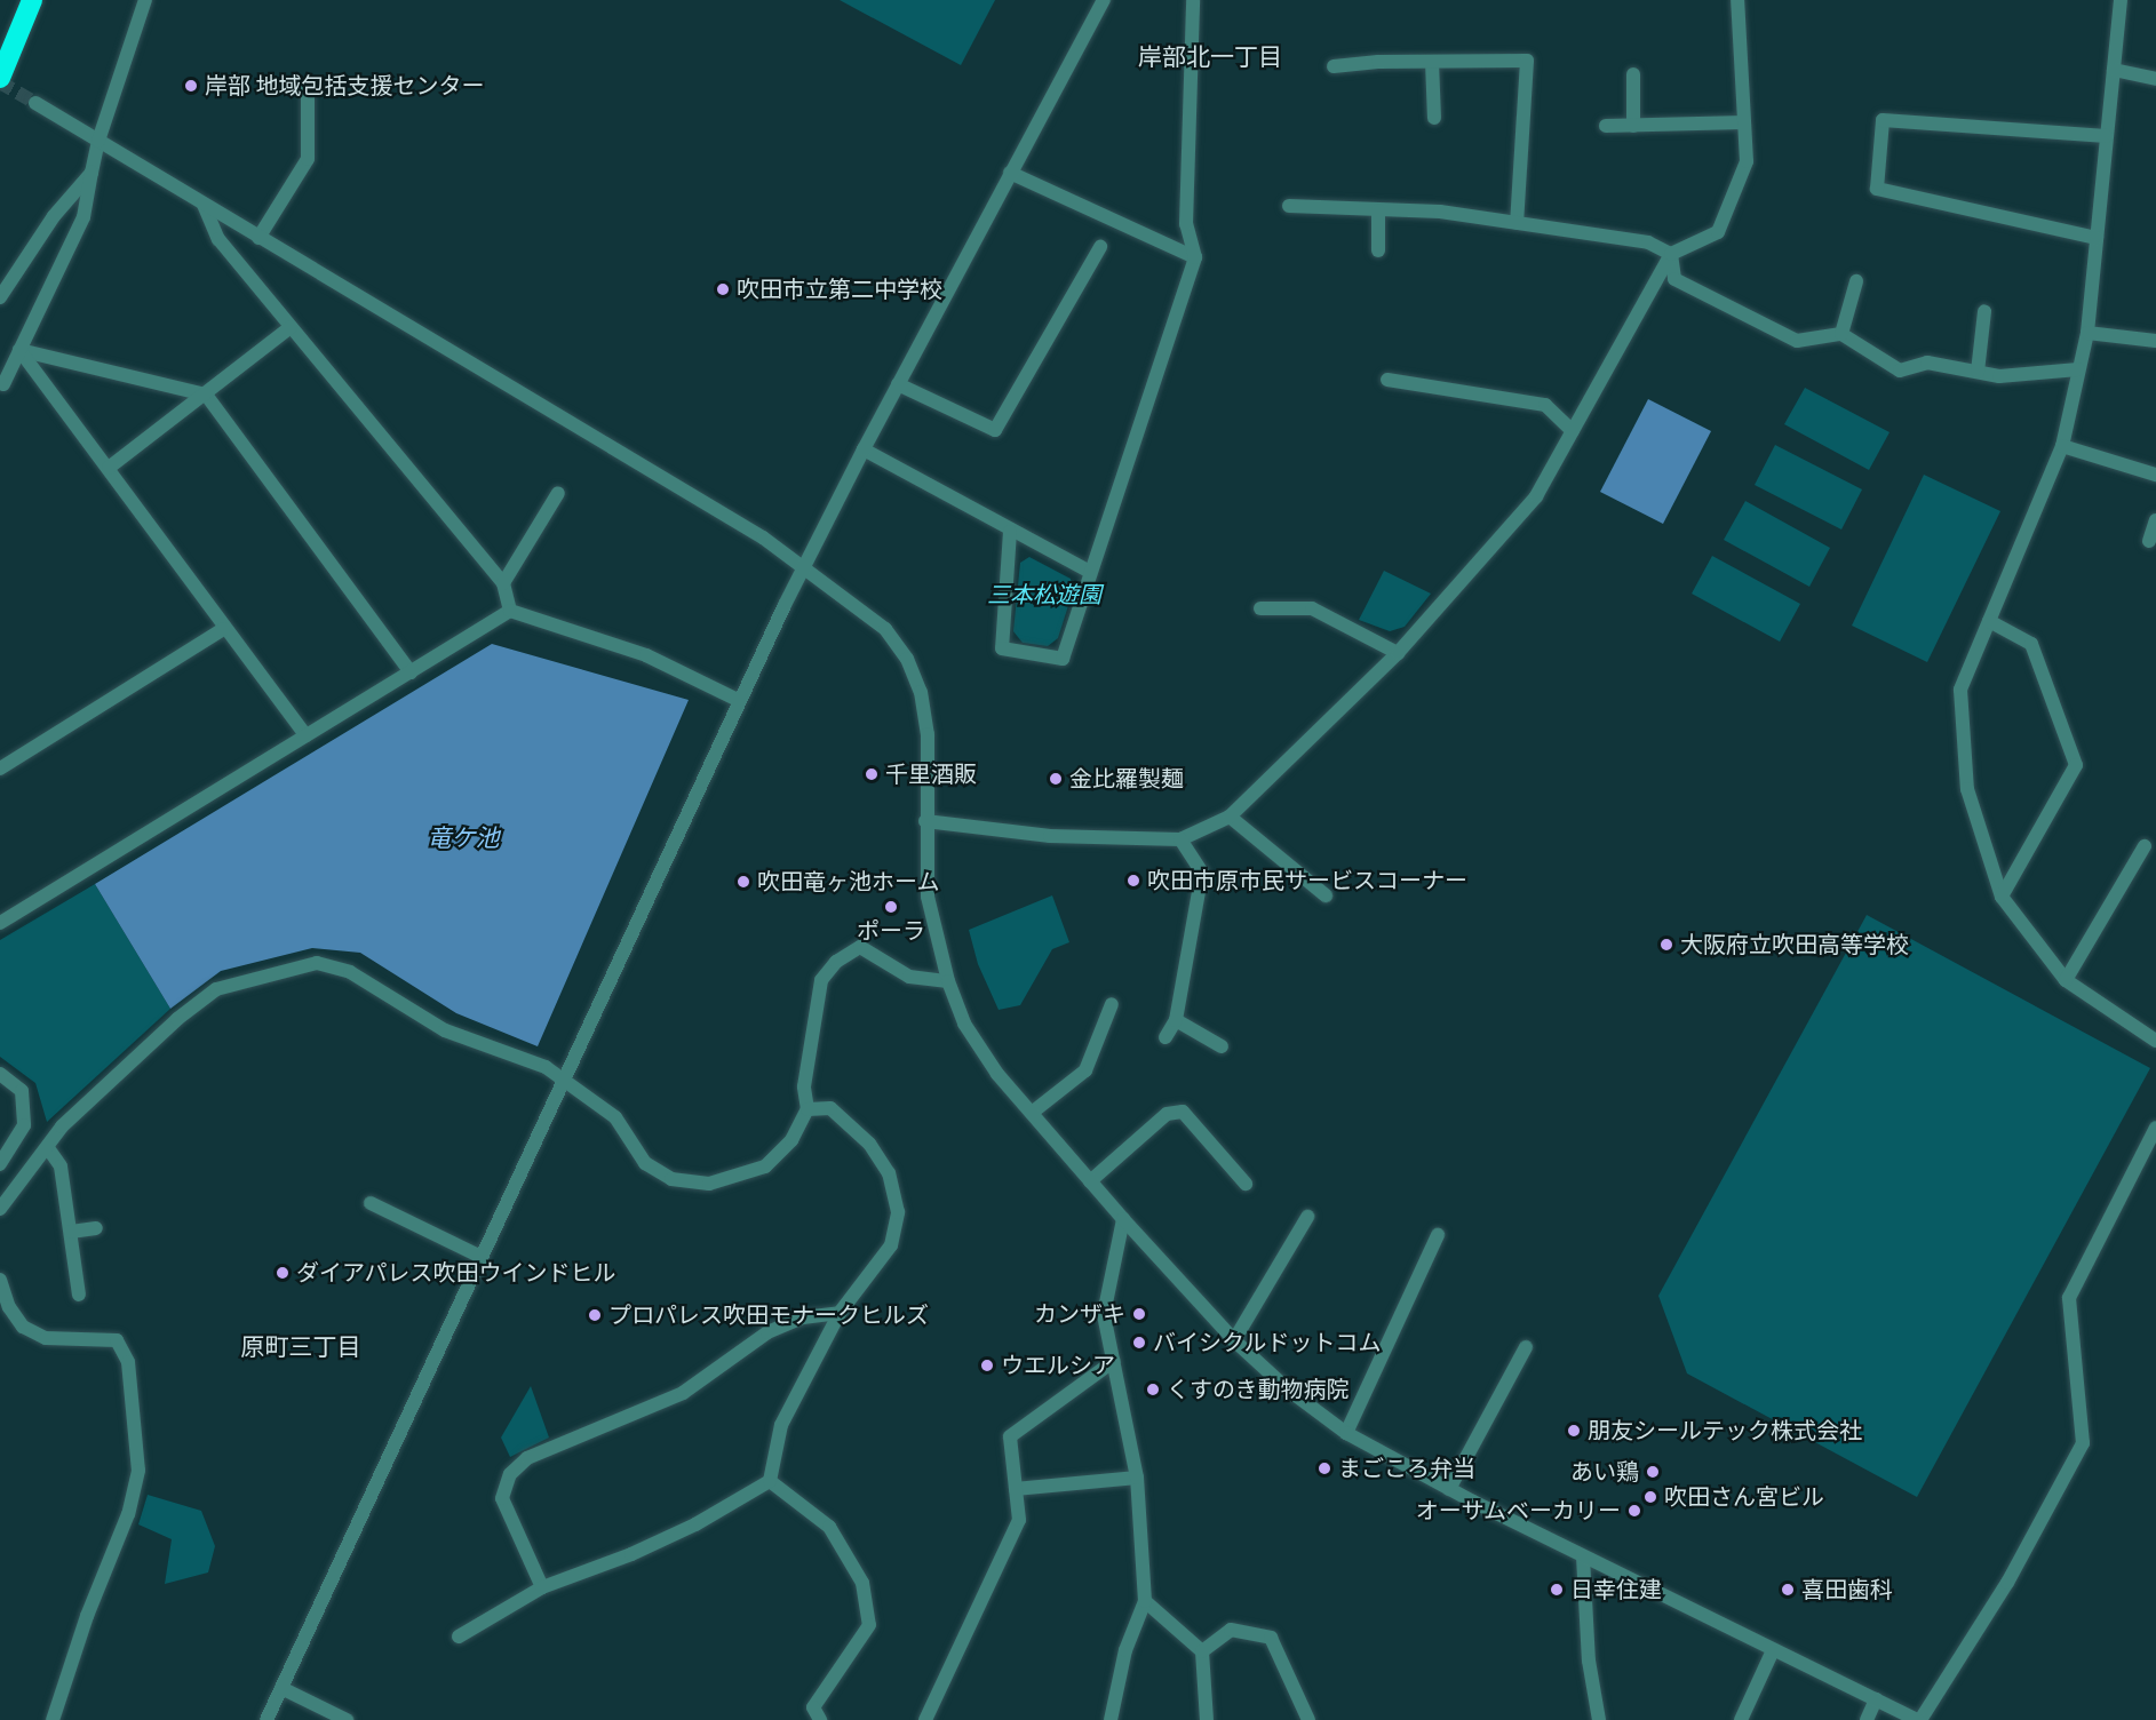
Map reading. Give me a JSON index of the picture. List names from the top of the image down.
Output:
{
  "districts": ["岸部北一丁目", "原町三丁目"],
  "water": ["竜ケ池"],
  "parks": ["三本松遊園"],
  "places": [
    "岸部 地域包括支援センター",
    "吹田市立第二中学校",
    "千里酒販",
    "金比羅製麺",
    "吹田市原市民サービスコーナー",
    "吹田竜ヶ池ホーム",
    "ポーラ",
    "大阪府立吹田高等学校",
    "ダイアパレス吹田ウインドヒル",
    "カンザキ",
    "プロパレス吹田モナークヒルズ",
    "バイシクルドットコム",
    "ウエルシア",
    "くすのき動物病院",
    "朋友シールテック株式会社",
    "まごころ弁当",
    "あい鶏",
    "吹田さん宮ビル",
    "オーサムベーカリー",
    "日幸住建",
    "喜田歯科"
  ]
}
